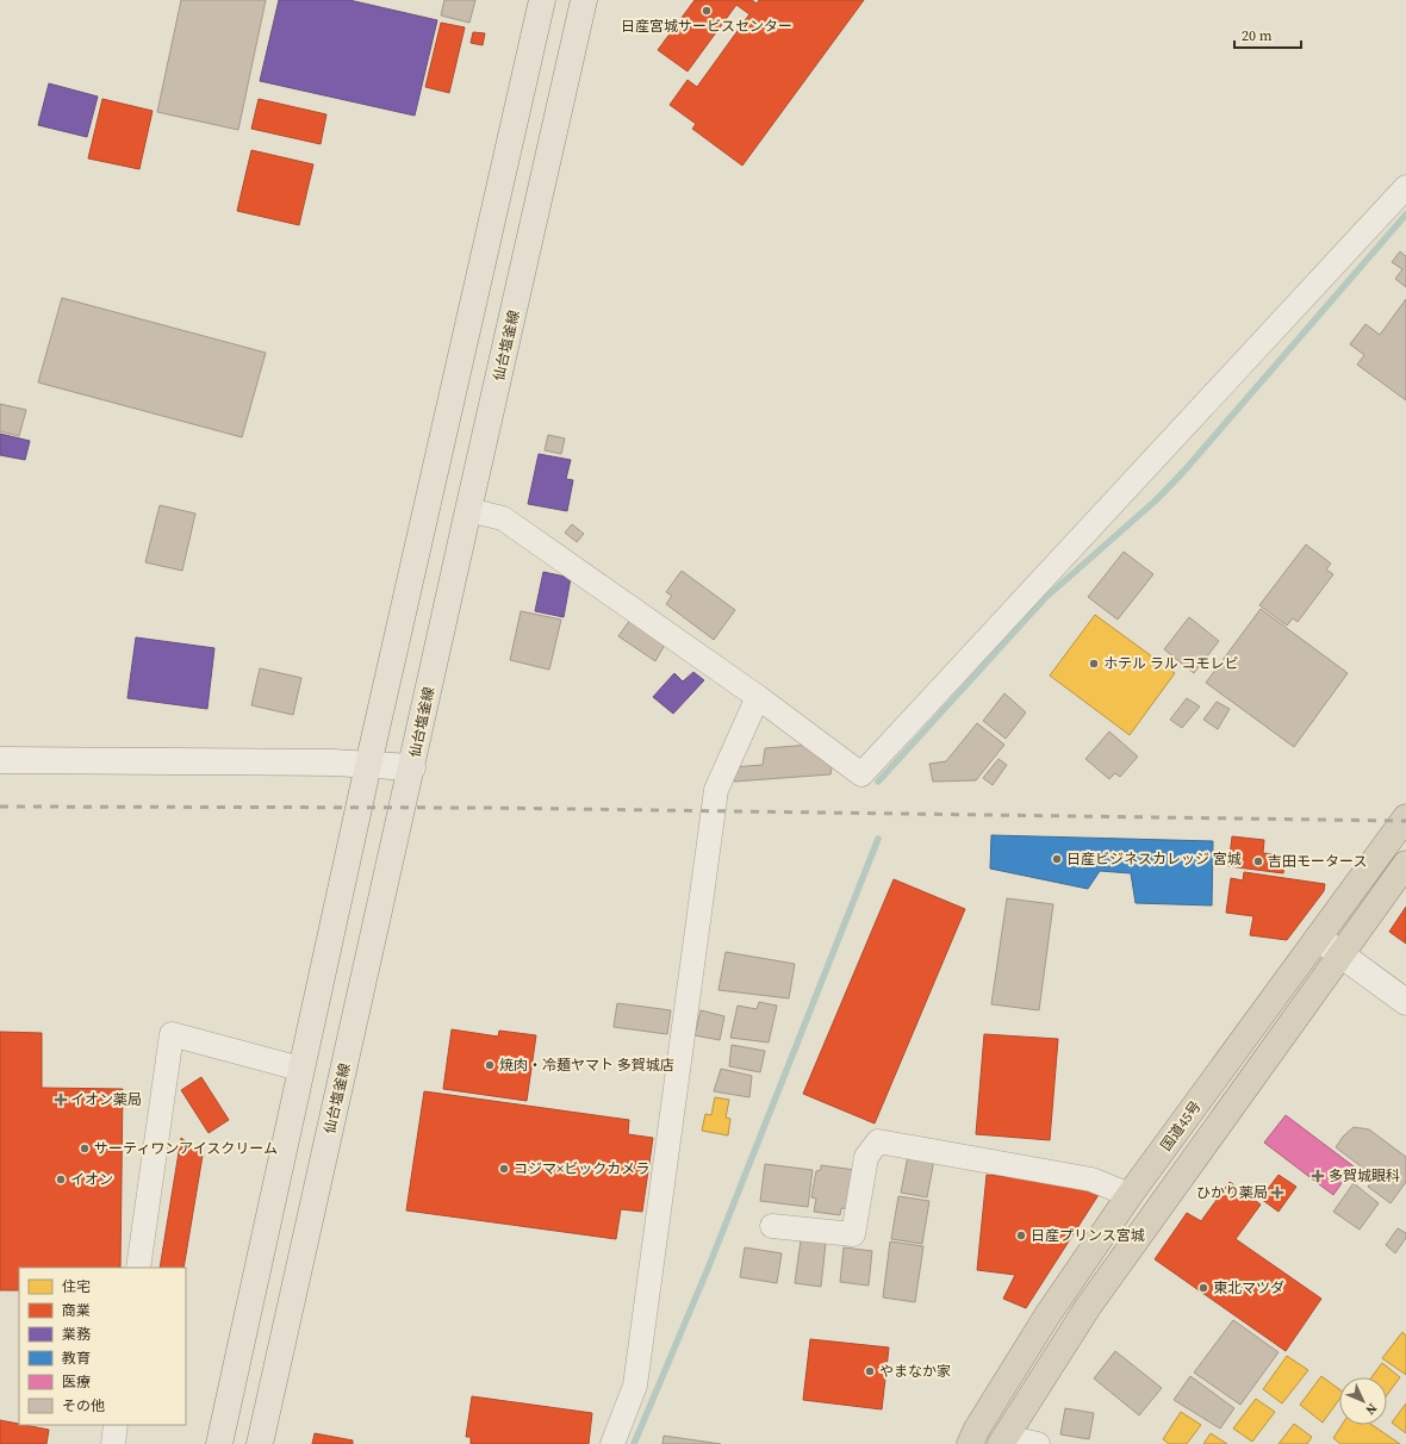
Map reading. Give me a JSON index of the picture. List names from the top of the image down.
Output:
{
  "streets": {
    "highway": ["国道45号"],
    "main road": ["仙台塩釜線"]
  },
  "places": {
    "other": [
      "日産宮城サービスセンター",
      "ホテル ラル コモレビ",
      "日産ビジネスカレッジ 宮城",
      "吉田モータース",
      "焼肉・冷麺ヤマト 多賀城店",
      "サーティワンアイスクリーム",
      "コジマ×ビックカメラ",
      "イオン",
      "日産プリンス宮城",
      "東北マツダ",
      "やまなか家"
    ],
    "health": ["イオン薬局", "多賀城眼科", "ひかり薬局"]
  },
  "legend": [
    "住宅",
    "商業",
    "業務",
    "教育",
    "医療",
    "その他"
  ],
  "scale_bar": "20 m",
  "north": "bottom right"
}
